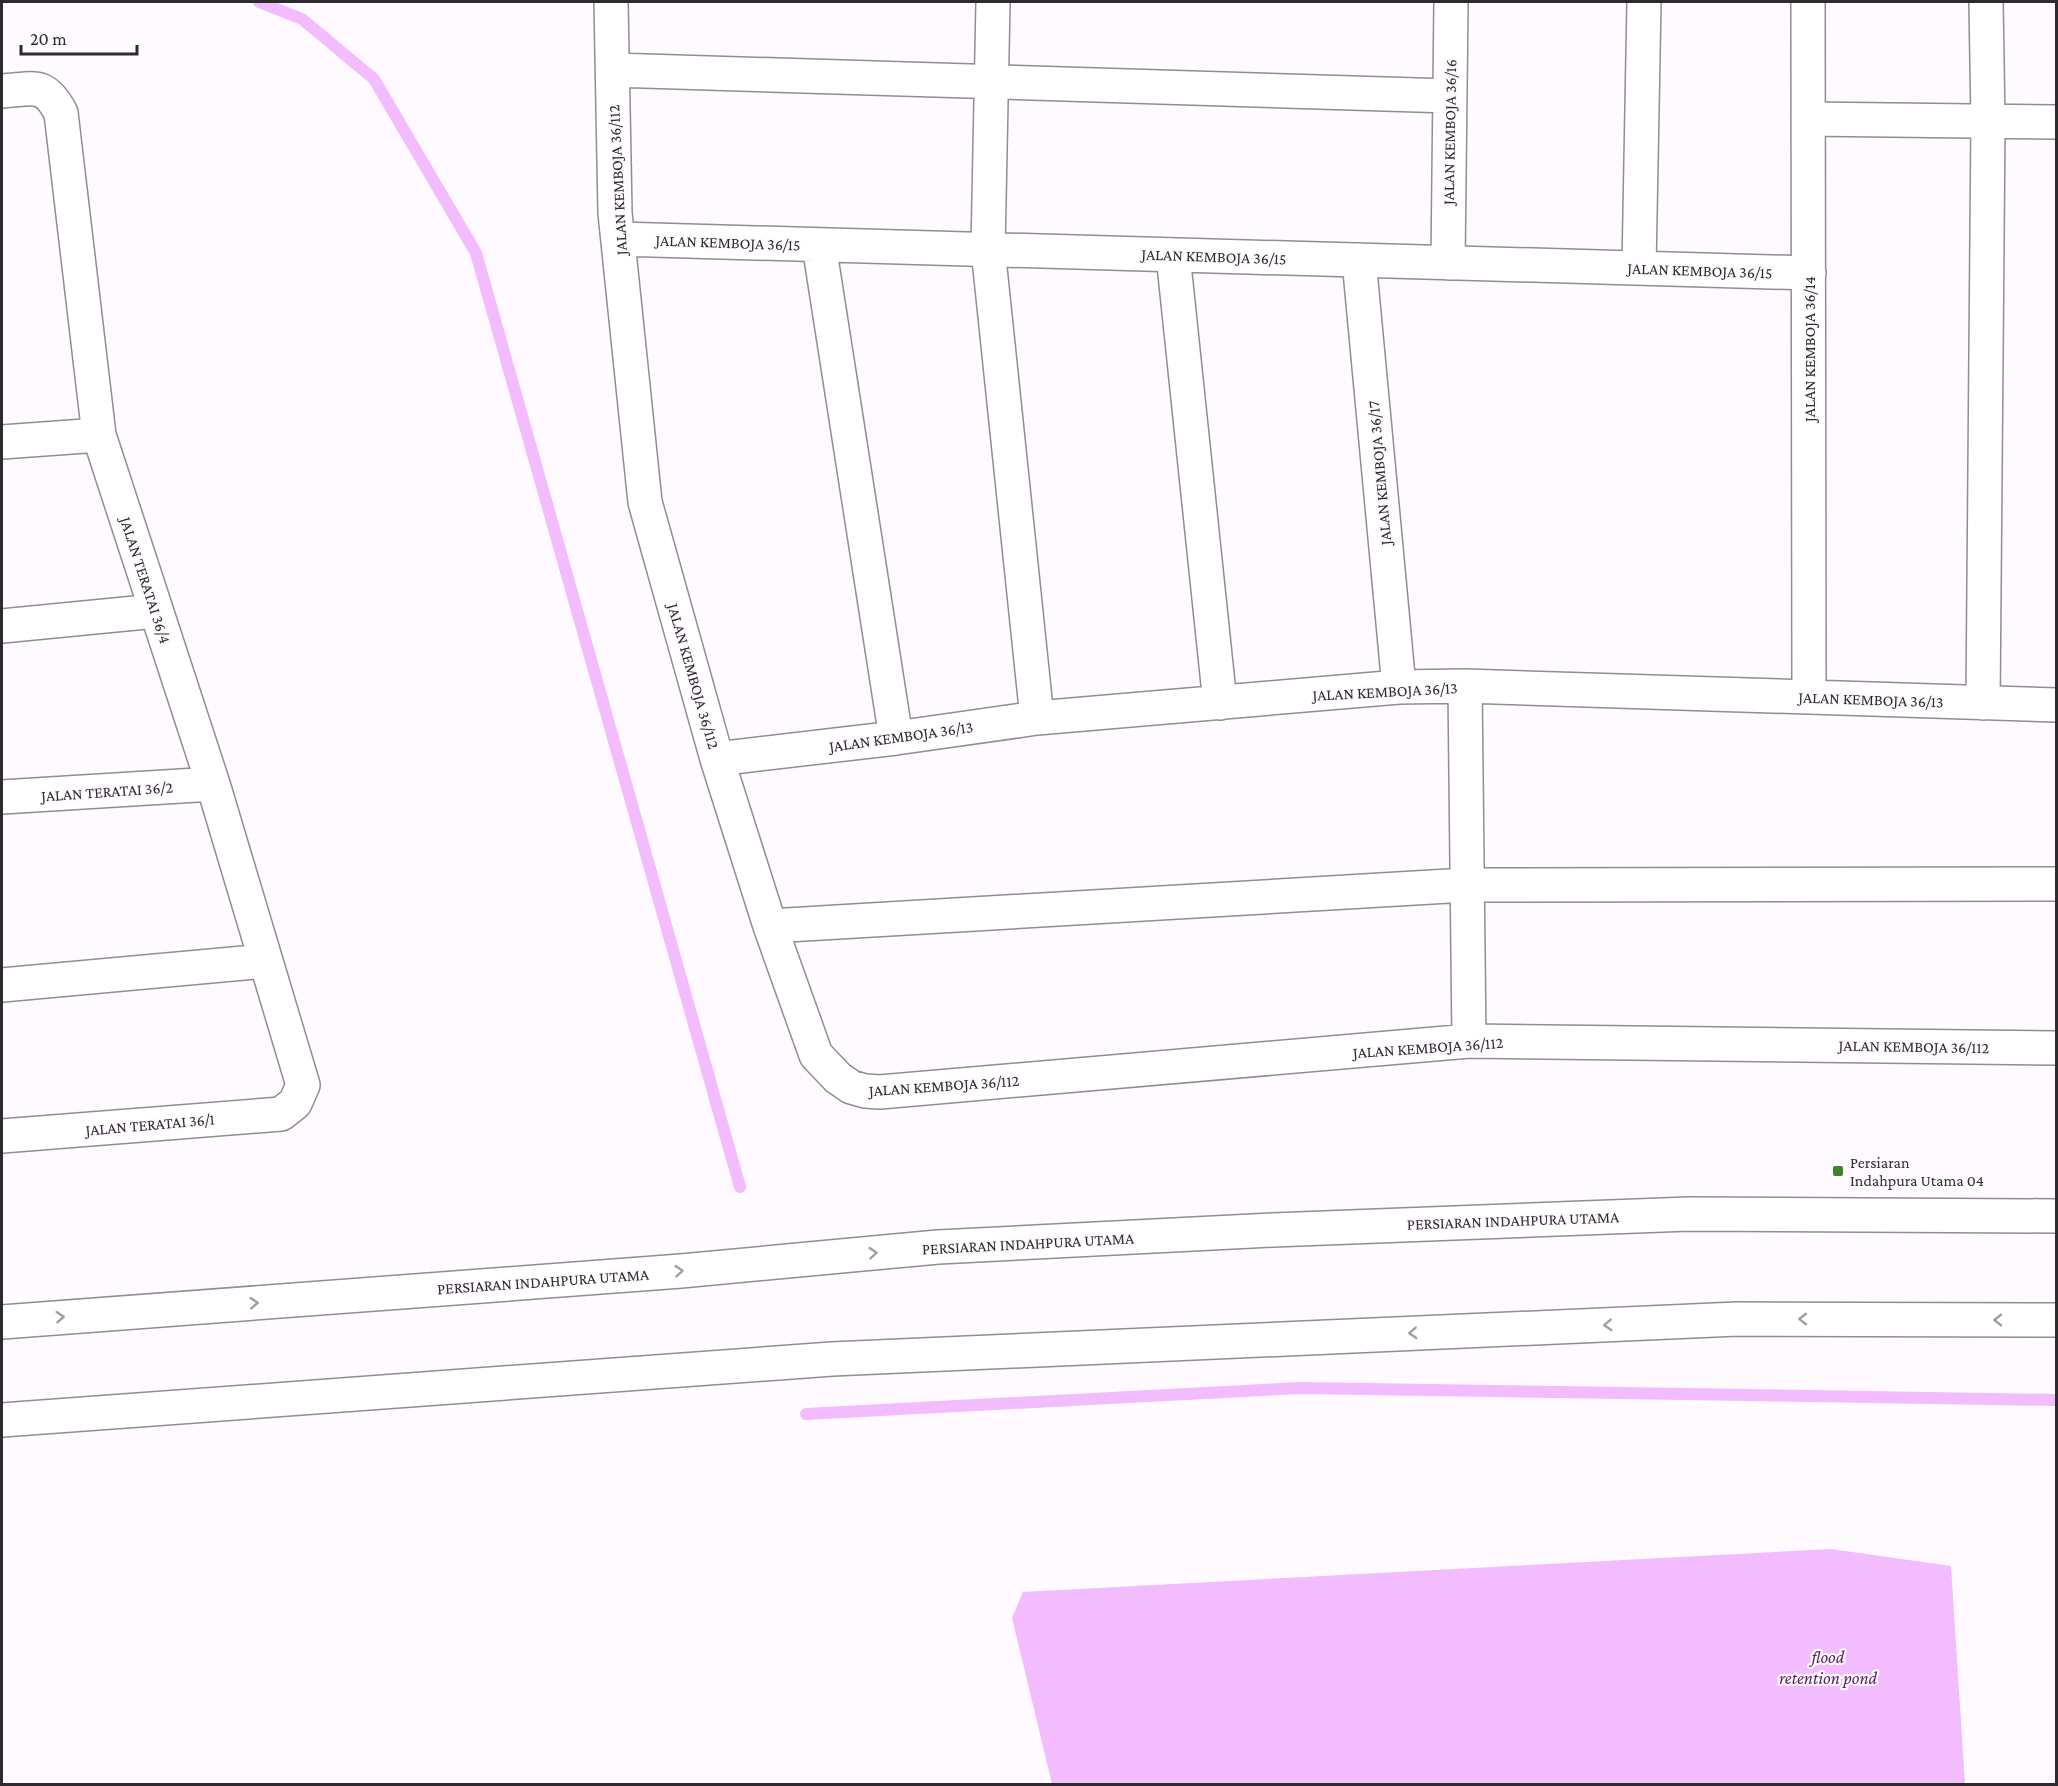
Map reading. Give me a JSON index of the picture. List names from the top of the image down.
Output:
{
  "streets": {
    "street": [
      "JALAN KEMBOJA 36/16",
      "JALAN KEMBOJA 36/112",
      "JALAN KEMBOJA 36/15",
      "JALAN KEMBOJA 36/14",
      "JALAN KEMBOJA 36/17",
      "JALAN TERATAI 36/4",
      "JALAN KEMBOJA 36/13",
      "JALAN TERATAI 36/2",
      "JALAN TERATAI 36/1",
      "PERSIARAN INDAHPURA UTAMA"
    ]
  },
  "crossings": [
    ["JALAN KEMBOJA 36/16", "JALAN KEMBOJA 36/15"],
    ["JALAN KEMBOJA 36/112", "JALAN KEMBOJA 36/15"],
    ["JALAN KEMBOJA 36/112", "JALAN KEMBOJA 36/13"],
    ["JALAN KEMBOJA 36/15", "JALAN KEMBOJA 36/14"],
    ["JALAN KEMBOJA 36/15", "JALAN KEMBOJA 36/17"],
    ["JALAN KEMBOJA 36/14", "JALAN KEMBOJA 36/13"],
    ["JALAN KEMBOJA 36/17", "JALAN KEMBOJA 36/13"],
    ["JALAN TERATAI 36/4", "JALAN TERATAI 36/2"],
    ["JALAN TERATAI 36/4", "JALAN TERATAI 36/1"]
  ],
  "water": ["flood retention pond"],
  "places": {
    "transit": ["Persiaran Indahpura Utama 04"]
  },
  "scale_bar": "20 m"
}
